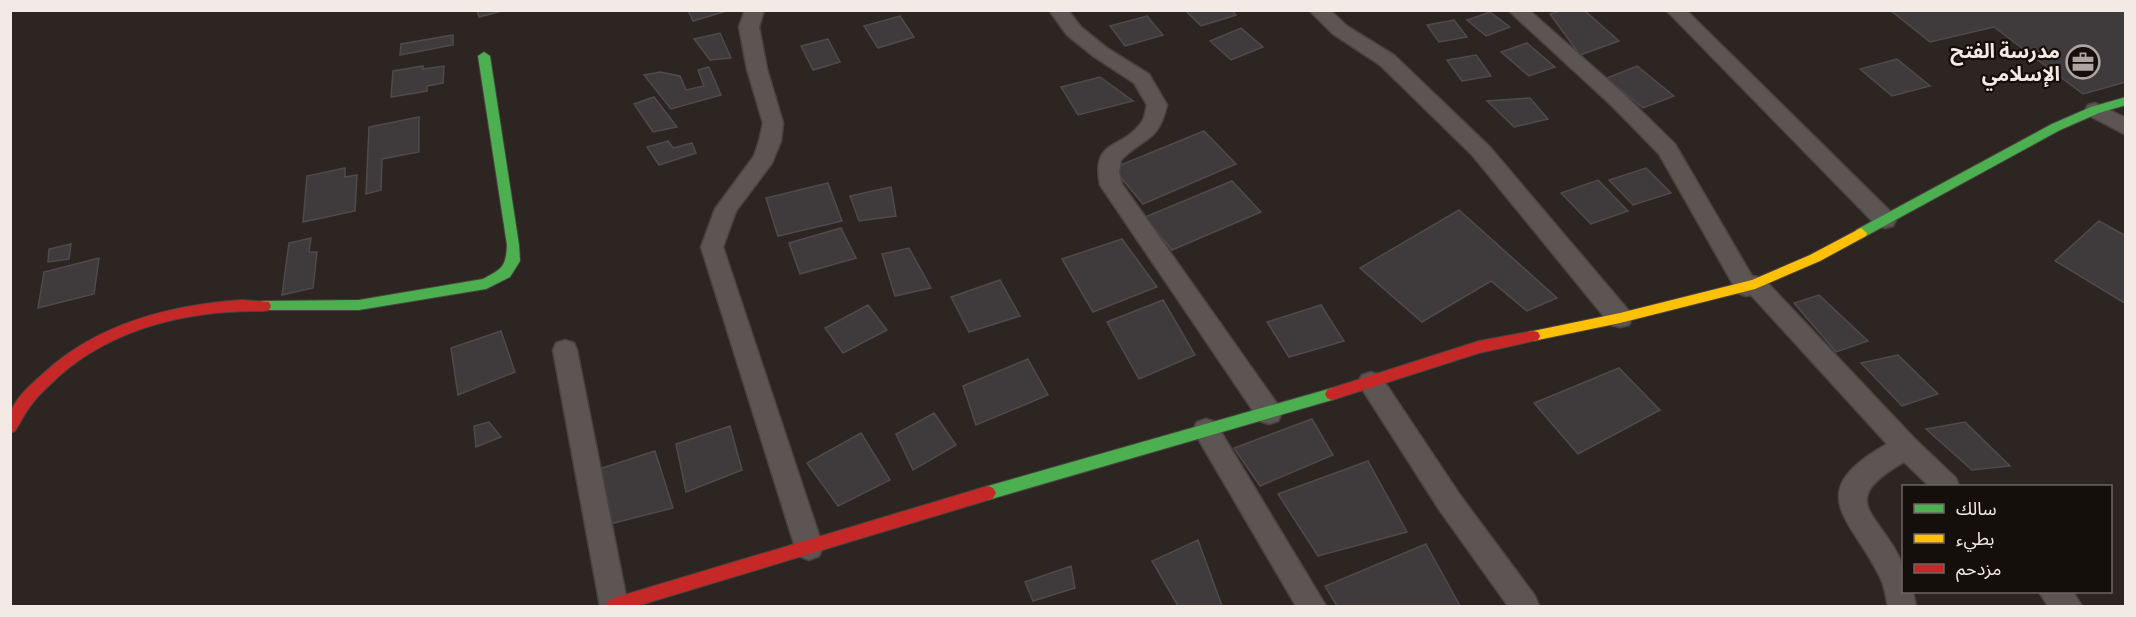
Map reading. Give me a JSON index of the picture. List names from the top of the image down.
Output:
{
  "places": {
    "office": ["مدرسة الفتح الإسلامي"]
  },
  "legend": ["سالك", "بطيء", "مزدحم"]
}
